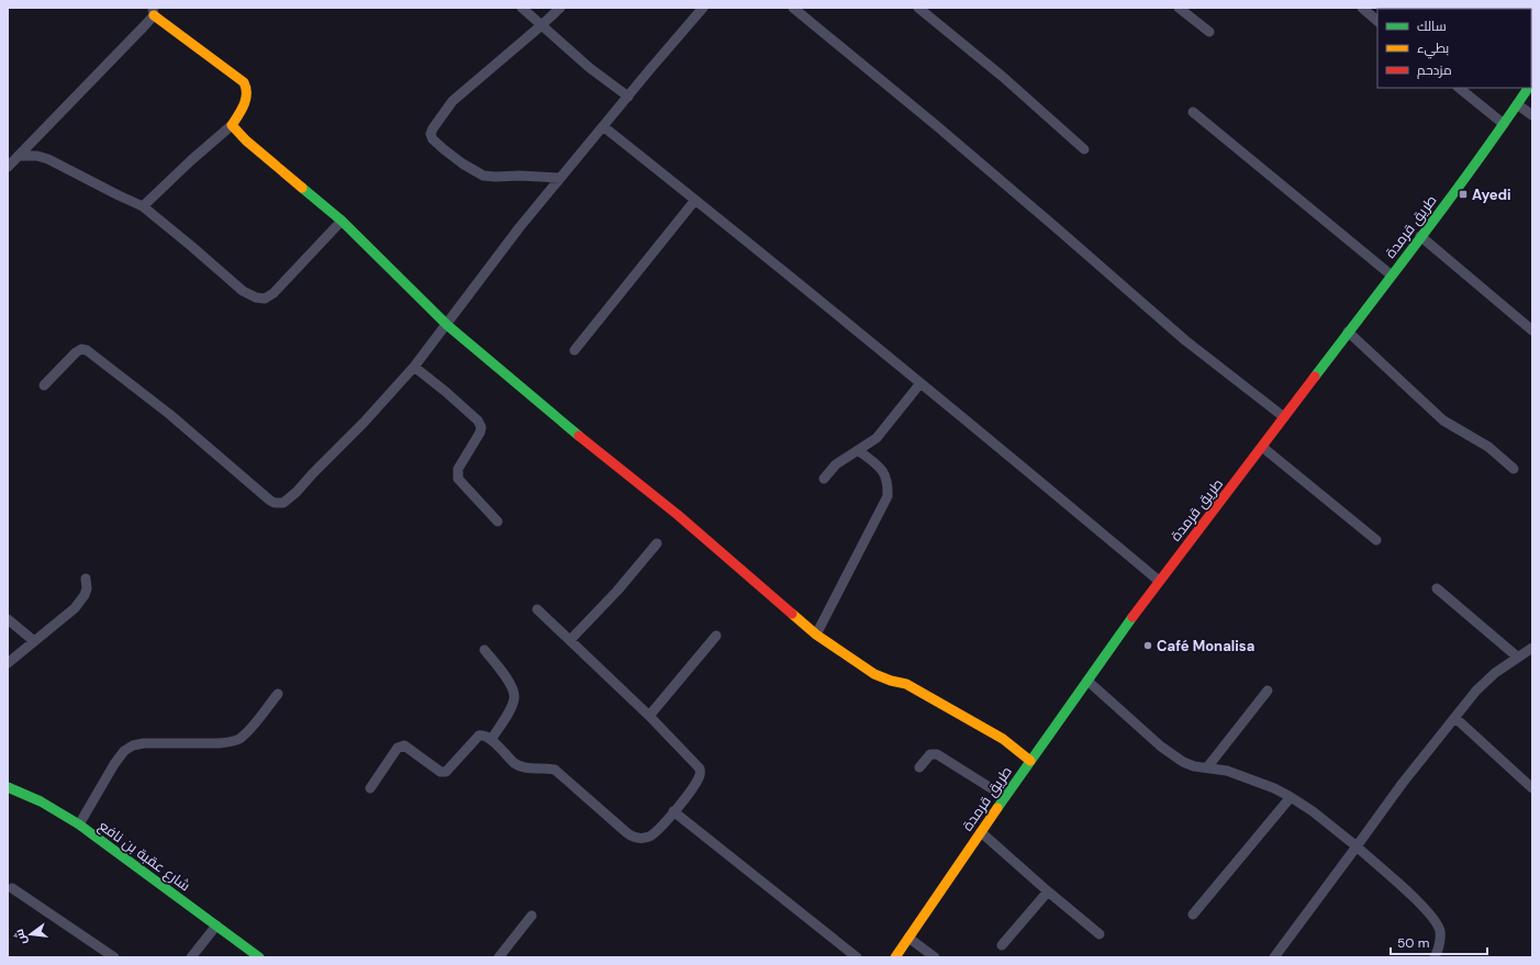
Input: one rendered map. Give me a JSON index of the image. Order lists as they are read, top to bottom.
{
  "streets": {
    "main road": ["طريق قرمدة", "شارع عقبة بن نافع"]
  },
  "places": {
    "transit": ["Ayedi"],
    "other": ["Café Monalisa"]
  },
  "legend": ["سالك", "بطيء", "مزدحم"],
  "scale_bar": "50 m",
  "north": "left"
}
